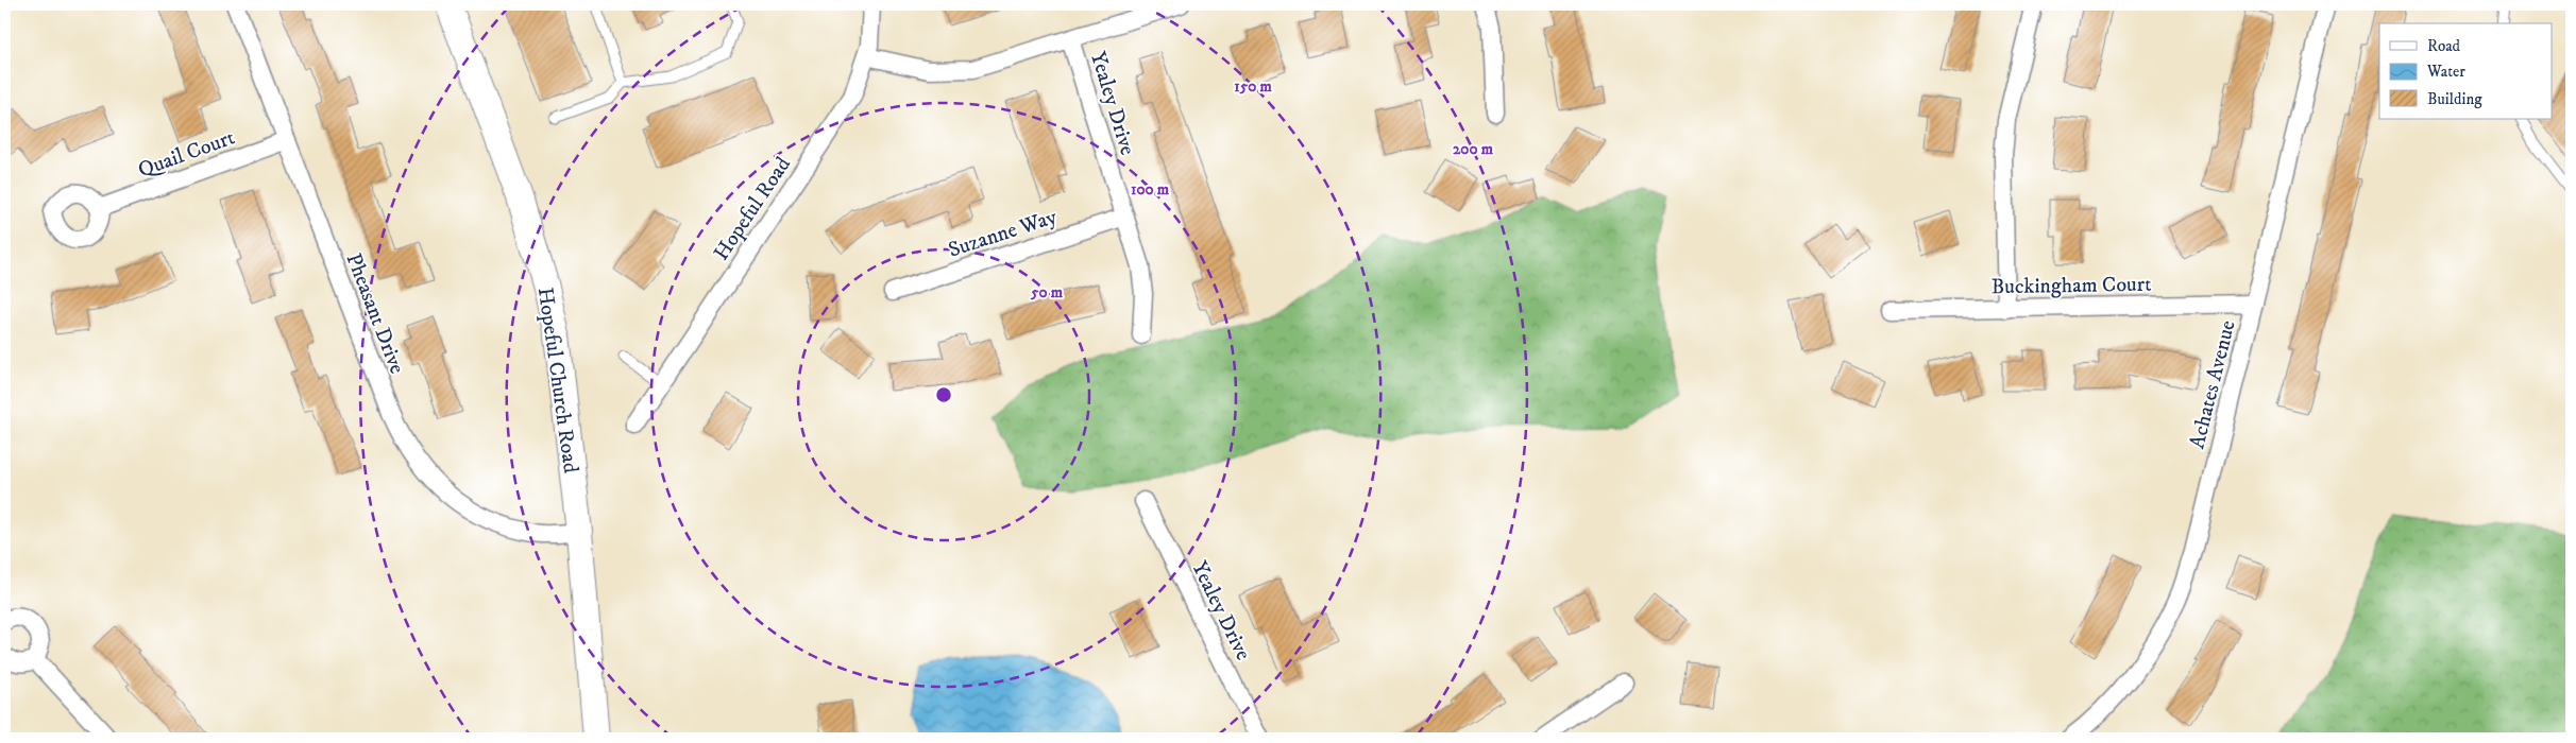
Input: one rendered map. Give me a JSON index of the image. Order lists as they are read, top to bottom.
{
  "streets": {
    "main road": ["Hopeful Church Road"],
    "street": [
      "Yealey Drive",
      "Quail Court",
      "Hopeful Road",
      "Suzanne Way",
      "Buckingham Court",
      "Pheasant Drive",
      "Achates Avenue"
    ]
  },
  "crossings": [
    ["Yealey Drive", "Suzanne Way"],
    ["Quail Court", "Pheasant Drive"],
    ["Buckingham Court", "Achates Avenue"],
    ["Pheasant Drive", "Hopeful Church Road"]
  ],
  "legend": ["Road", "Water", "Building"],
  "rings": [
    "150 m",
    "200 m",
    "100 m",
    "50 m"
  ]
}
